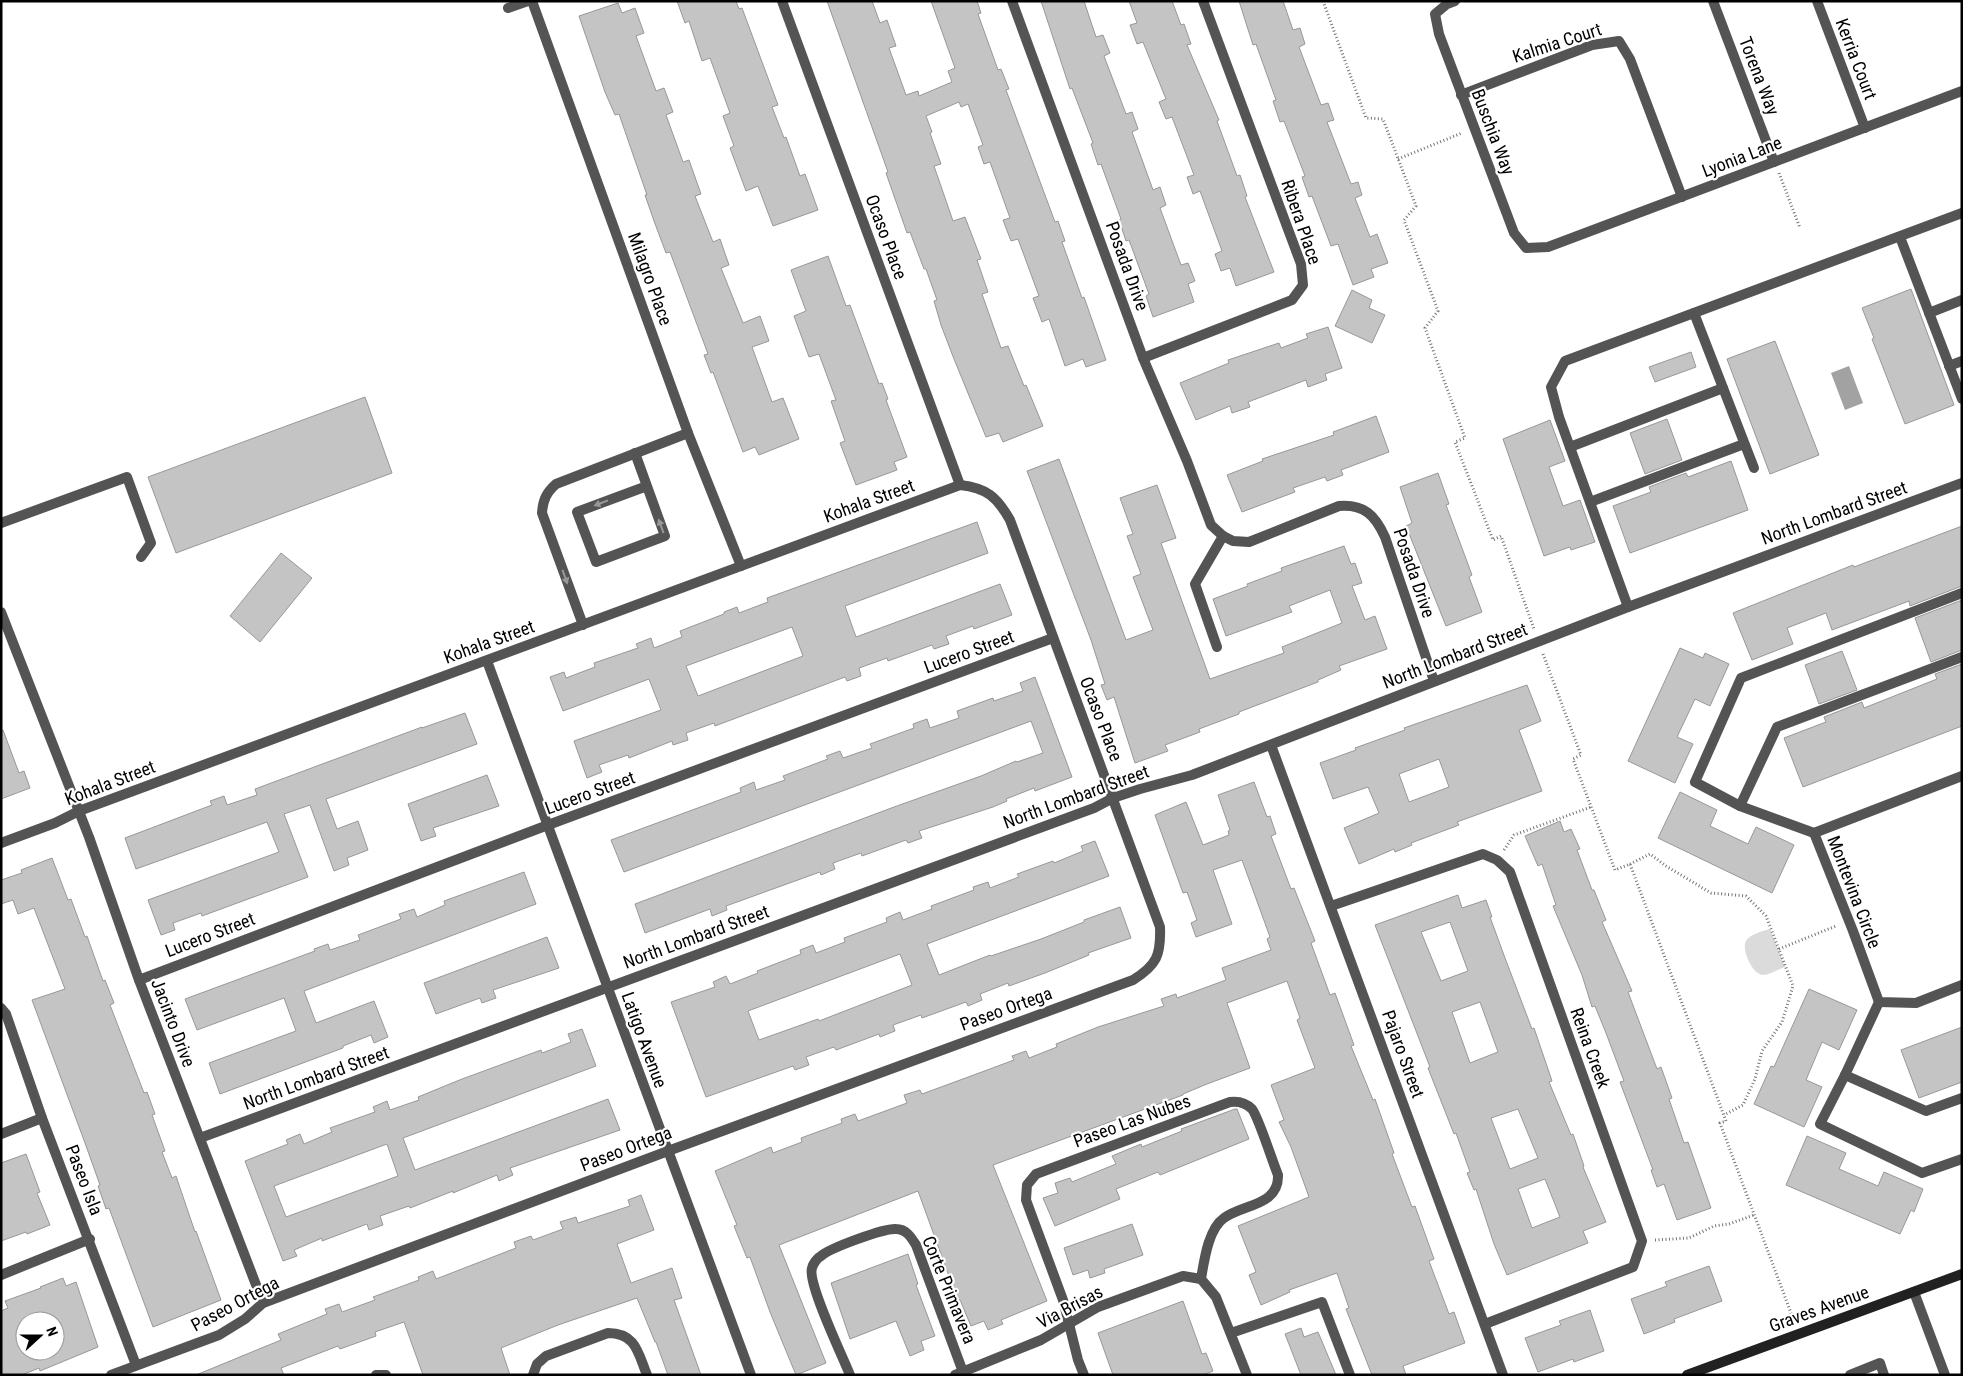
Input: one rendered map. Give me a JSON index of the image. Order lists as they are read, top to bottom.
{
  "streets": {
    "street": [
      "Kalmia Court",
      "Kerria Court",
      "Torena Way",
      "Buschia Way",
      "Lyonia Lane",
      "Ribera Place",
      "Ocaso Place",
      "Posada Drive",
      "Milagro Place",
      "Kohala Street",
      "North Lombard Street",
      "Lucero Street",
      "Montevina Circle",
      "Paseo Ortega",
      "Jacinto Drive",
      "Latigo Avenue",
      "Reina Creek",
      "Pajaro Street",
      "Paseo Las Nubes",
      "Paseo Isla",
      "Corte Primavera",
      "Via Brisas",
      "Graves Avenue"
    ]
  },
  "crossings": [
    ["Kalmia Court", "Buschia Way"],
    ["Kalmia Court", "Lyonia Lane"],
    ["Kerria Court", "Lyonia Lane"],
    ["Torena Way", "Lyonia Lane"],
    ["Buschia Way", "Lyonia Lane"],
    ["Ribera Place", "Posada Drive"],
    ["Ocaso Place", "Kohala Street"],
    ["Ocaso Place", "North Lombard Street"],
    ["Ocaso Place", "Lucero Street"],
    ["Ocaso Place", "Paseo Ortega"],
    ["Posada Drive", "North Lombard Street"],
    ["Milagro Place", "Kohala Street"],
    ["Kohala Street", "Jacinto Drive"],
    ["Kohala Street", "Latigo Avenue"],
    ["North Lombard Street", "Jacinto Drive"],
    ["North Lombard Street", "Latigo Avenue"],
    ["North Lombard Street", "Pajaro Street"],
    ["Lucero Street", "Jacinto Drive"],
    ["Lucero Street", "Latigo Avenue"],
    ["Paseo Ortega", "Jacinto Drive"],
    ["Paseo Ortega", "Latigo Avenue"],
    ["Paseo Ortega", "Paseo Isla"],
    ["Paseo Las Nubes", "Via Brisas"],
    ["Corte Primavera", "Via Brisas"]
  ],
  "north": "right"
}
